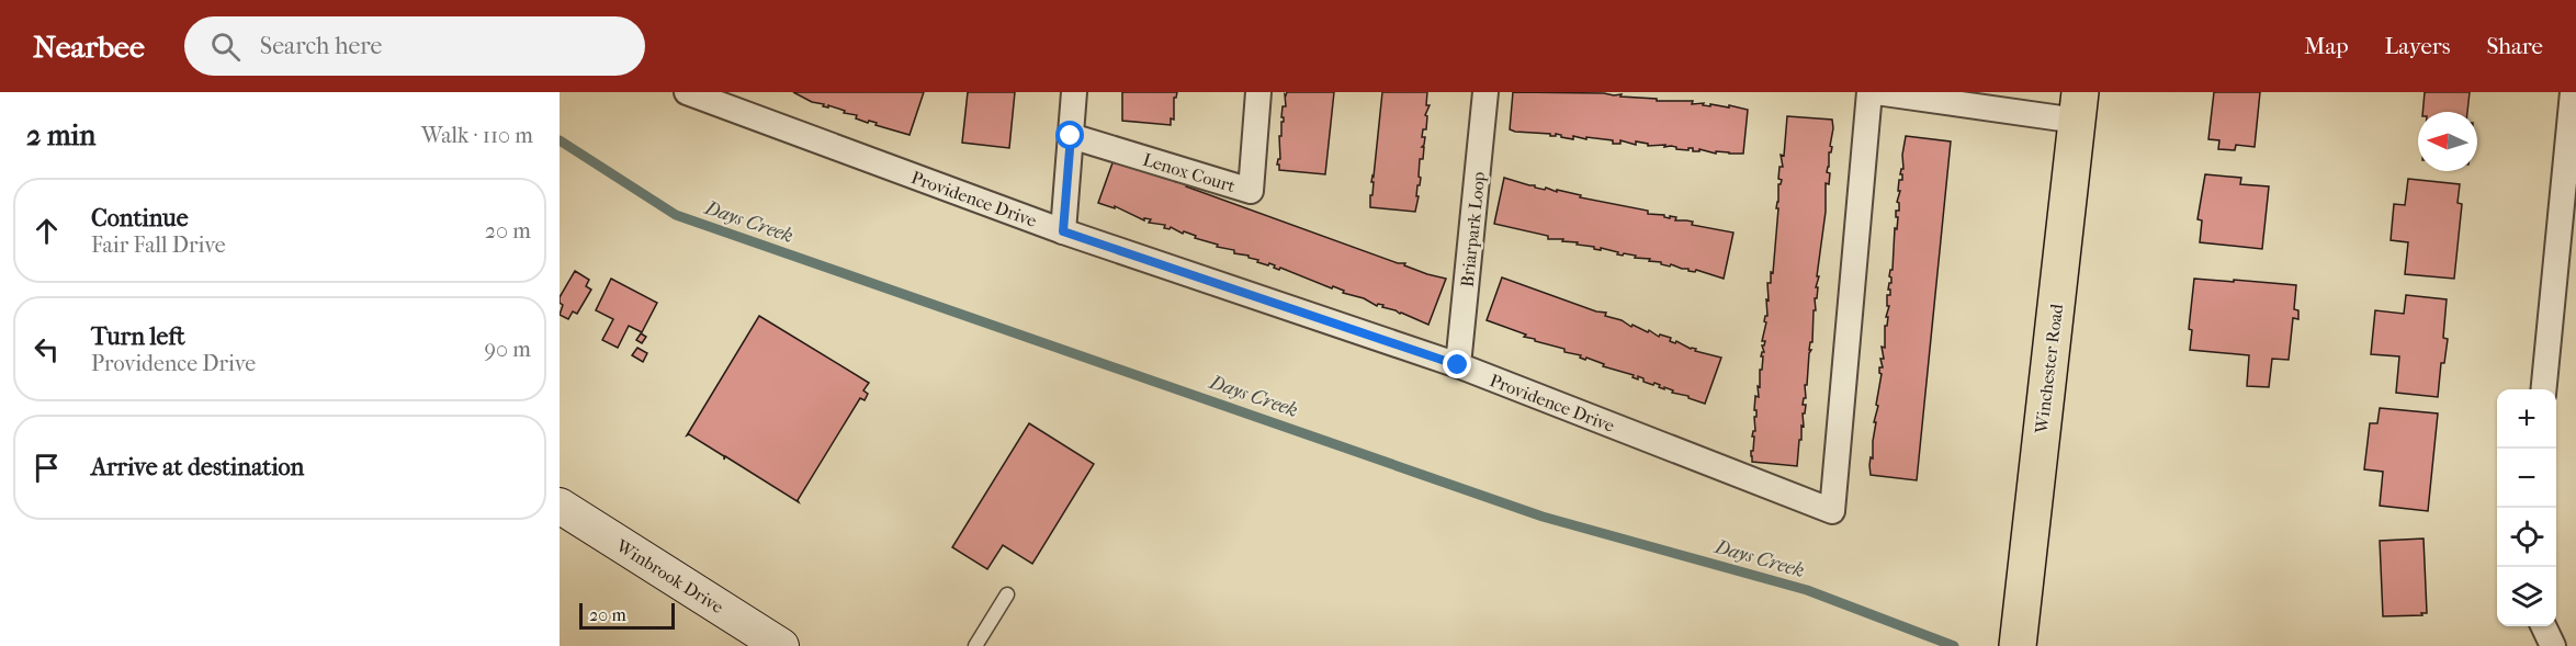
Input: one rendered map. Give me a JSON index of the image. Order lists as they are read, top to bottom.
{
  "streets": {
    "main road": ["Winchester Road"],
    "street": [
      "Lenox Court",
      "Providence Drive",
      "Briarpark Loop",
      "Winbrook Drive"
    ]
  },
  "crossings": [
    ["Providence Drive", "Briarpark Loop"]
  ],
  "water": ["Days Creek"],
  "scale_bar": "20 m",
  "north": "left",
  "page": {
    "header": "Nearbee",
    "search": "Search here",
    "nav": ["Map", "Layers", "Share"],
    "heading": ["2 min", "Walk · 110 m"],
    "list": [
      ["Continue", "Fair Fall Drive", "20 m"],
      ["Turn left", "Providence Drive", "90 m"],
      "Arrive at destination"
    ],
    "map_buttons": ["+", "−"],
    "scale": "20 m"
  }
}
